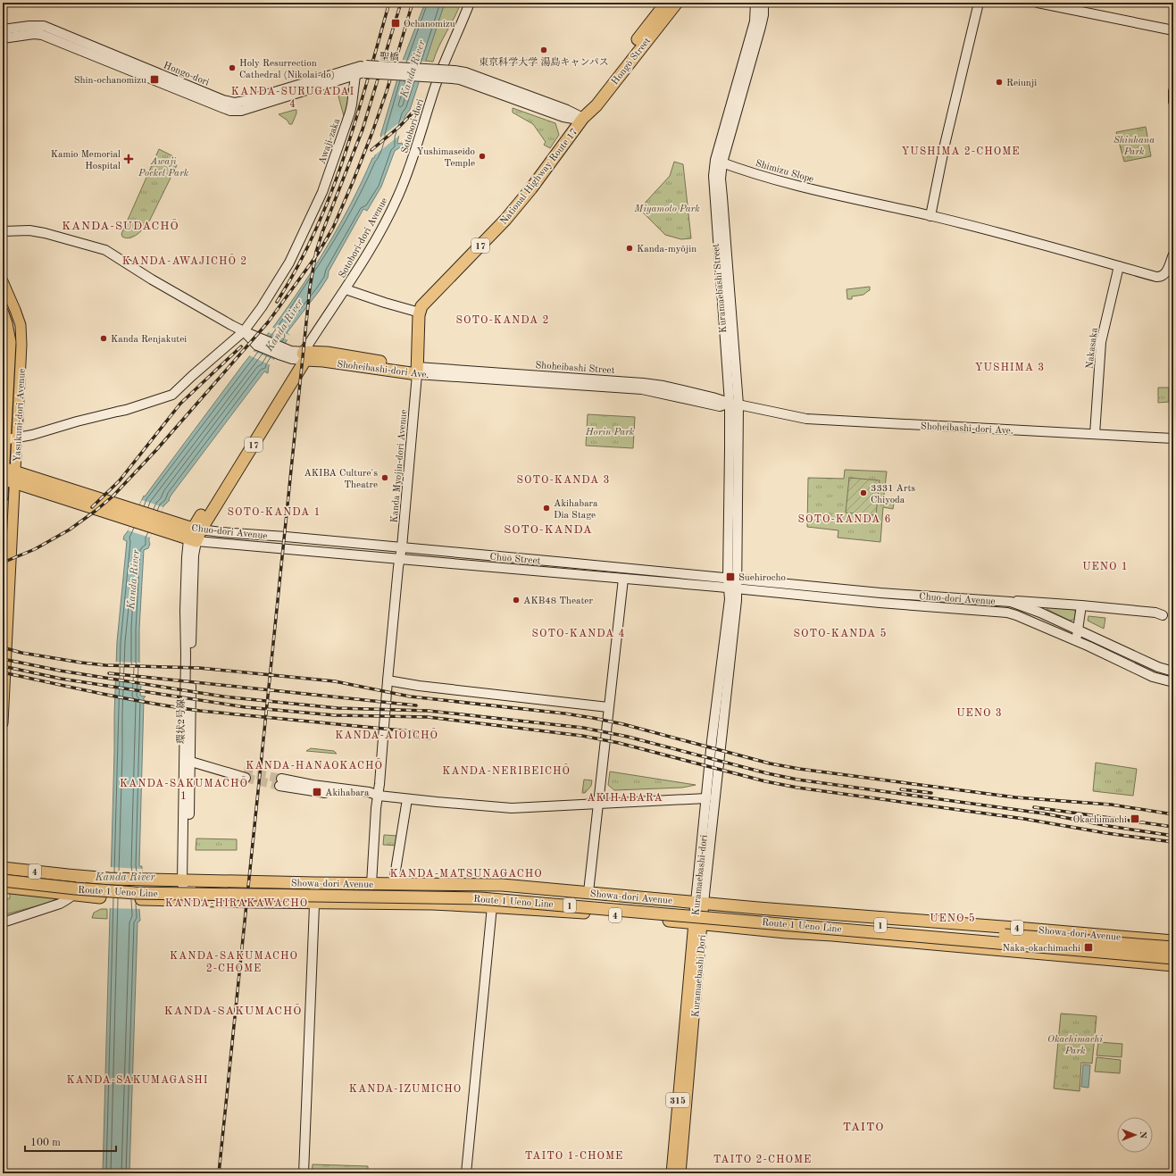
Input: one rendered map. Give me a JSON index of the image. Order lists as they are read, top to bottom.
{
  "streets": {
    "highway": [
      "Hongō Street",
      "National Highway Route 17",
      "17",
      "Shoheibashi-dori Ave.",
      "Chuo-dori Avenue",
      "4",
      "Showa-dori Avenue",
      "Route 1 Ueno Line",
      "1"
    ],
    "main road": [
      "Yasukuni-dori Avenue",
      "Kuramaebashi-dori",
      "Kuramaebashi Dori",
      "315"
    ],
    "street": [
      "聖橋",
      "Hongo-dori",
      "Awaji-zaka",
      "Shimizu Slope",
      "Sotobori-dori Avenue",
      "Kuramaebashi Street",
      "Nakasaka",
      "Kanda Myojin-dori Avenue",
      "Chūō Street",
      "環状2号線"
    ]
  },
  "crossings": [
    ["聖橋", "Hongō Street"],
    ["聖橋", "Hongo-dori"],
    ["聖橋", "Awaji-zaka"],
    ["聖橋", "National Highway Route 17"],
    ["Hongō Street", "National Highway Route 17"],
    ["Hongo-dori", "Awaji-zaka"],
    ["Awaji-zaka", "Yasukuni-dori Avenue"],
    ["Shimizu Slope", "Kuramaebashi Street"],
    ["Shimizu Slope", "Nakasaka"],
    ["Sotobori-dori Avenue", "17"],
    ["Sotobori-dori Avenue", "Shoheibashi-dori Ave."],
    ["17", "Shoheibashi-dori Ave."],
    ["17", "Chuo-dori Avenue"],
    ["17", "環状2号線"],
    ["Kuramaebashi Street", "Shoheibashi-dori Ave."],
    ["Kuramaebashi Street", "Chuo-dori Avenue"],
    ["Kuramaebashi Street", "Chūō Street"],
    ["Kuramaebashi Street", "Kuramaebashi-dori"],
    ["Shoheibashi-dori Ave.", "Kanda Myojin-dori Avenue"],
    ["Yasukuni-dori Avenue", "Chuo-dori Avenue"],
    ["Kanda Myojin-dori Avenue", "Chuo-dori Avenue"],
    ["Kanda Myojin-dori Avenue", "Chūō Street"],
    ["Kanda Myojin-dori Avenue", "Showa-dori Avenue"],
    ["Chuo-dori Avenue", "Chūō Street"],
    ["Chuo-dori Avenue", "環状2号線"],
    ["Chuo-dori Avenue", "Kuramaebashi-dori"],
    ["Chūō Street", "Kuramaebashi-dori"],
    ["環状2号線", "Showa-dori Avenue"],
    ["Kuramaebashi-dori", "Showa-dori Avenue"],
    ["Kuramaebashi-dori", "Kuramaebashi Dori"],
    ["Showa-dori Avenue", "Kuramaebashi Dori"]
  ],
  "districts": [
    "KANDA-SURUGADAI 4",
    "YUSHIMA 2-CHOME",
    "KANDA-SUDACHŌ",
    "KANDA-AWAJICHŌ 2",
    "SOTO-KANDA 2",
    "YUSHIMA 3",
    "SOTO-KANDA 3",
    "SOTO-KANDA 1",
    "SOTO-KANDA 6",
    "SOTO-KANDA",
    "UENO 1",
    "SOTO-KANDA 4",
    "SOTO-KANDA 5",
    "UENO 3",
    "KANDA-AIOICHŌ",
    "KANDA-HANAOKACHŌ",
    "KANDA-NERIBEICHŌ",
    "KANDA-SAKUMACHŌ 1",
    "AKIHABARA",
    "KANDA-MATSUNAGACHO",
    "KANDA-HIRAKAWACHO",
    "UENO 5",
    "KANDA-SAKUMACHO 2-CHOME",
    "KANDA-SAKUMACHŌ",
    "KANDA-SAKUMAGASHI",
    "KANDA-IZUMICHO",
    "TAITO",
    "TAITO 1-CHOME",
    "TAITO 2-CHOME"
  ],
  "water": ["Kanda River"],
  "parks": [
    "Shinhana Park",
    "Awaji Pocket Park",
    "Miyamoto Park",
    "Horin Park",
    "Okachimachi Park"
  ],
  "places": {
    "transit": [
      "Ochanomizu",
      "Shin-ochanomizu",
      "Suehirocho",
      "Akihabara",
      "Okachimachi",
      "Naka-okachimachi"
    ],
    "other": [
      "東京科学大学 湯島キャンパス",
      "Holy Resurrection Cathedral (Nikolai-do)",
      "Reiunji",
      "Yushimaseido Temple",
      "Kanda-myōjin",
      "Kanda Renjakutei",
      "AKIBA Culture's Theatre",
      "3331 Arts Chiyoda",
      "Akihabara Dia Stage",
      "AKB48 Theater"
    ],
    "health": ["Kamio Memorial Hospital"]
  },
  "scale_bar": "100 m",
  "north": "right"
}
